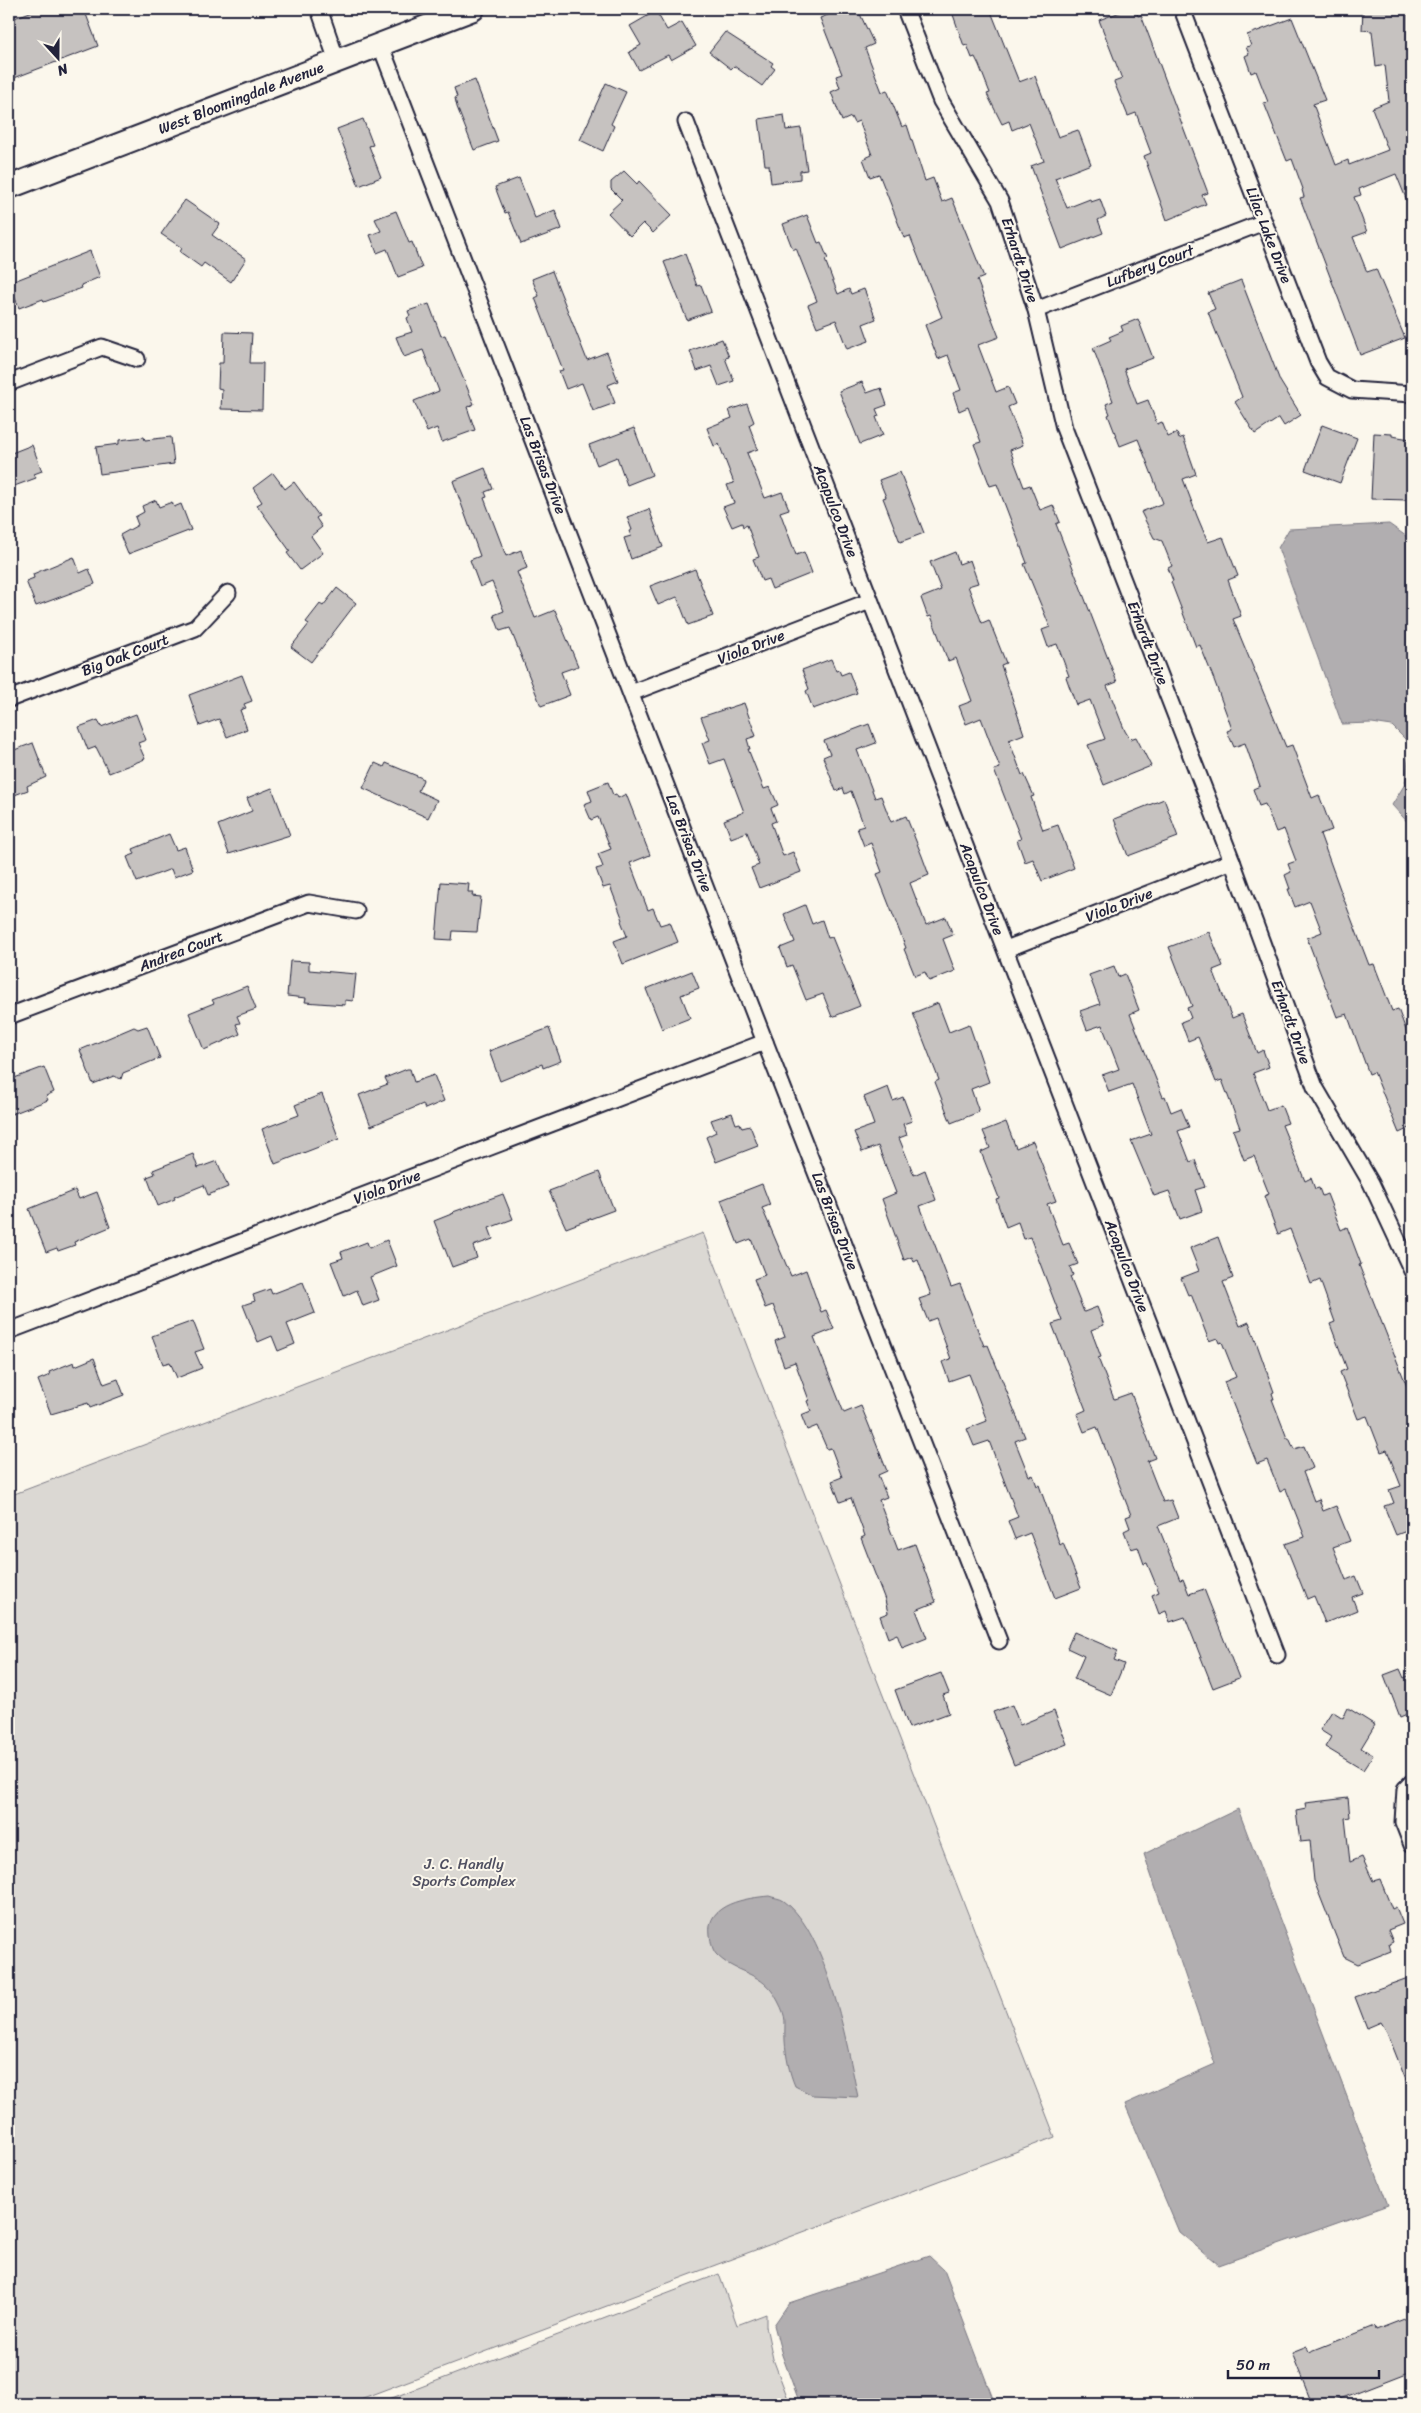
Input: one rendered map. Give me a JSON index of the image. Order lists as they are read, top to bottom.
{
  "streets": {
    "main road": ["West Bloomingdale Avenue"],
    "street": [
      "Lilac Lake Drive",
      "Erhardt Drive",
      "Lufbery Court",
      "Las Brisas Drive",
      "Acapulco Drive",
      "Viola Drive",
      "Big Oak Court",
      "Andrea Court"
    ]
  },
  "crossings": [
    ["West Bloomingdale Avenue", "Las Brisas Drive"],
    ["Lilac Lake Drive", "Lufbery Court"],
    ["Erhardt Drive", "Lufbery Court"],
    ["Erhardt Drive", "Viola Drive"],
    ["Las Brisas Drive", "Viola Drive"],
    ["Acapulco Drive", "Viola Drive"]
  ],
  "parks": ["J. C. Handly Sports Complex"],
  "scale_bar": "50 m",
  "north": "bottom"
}
